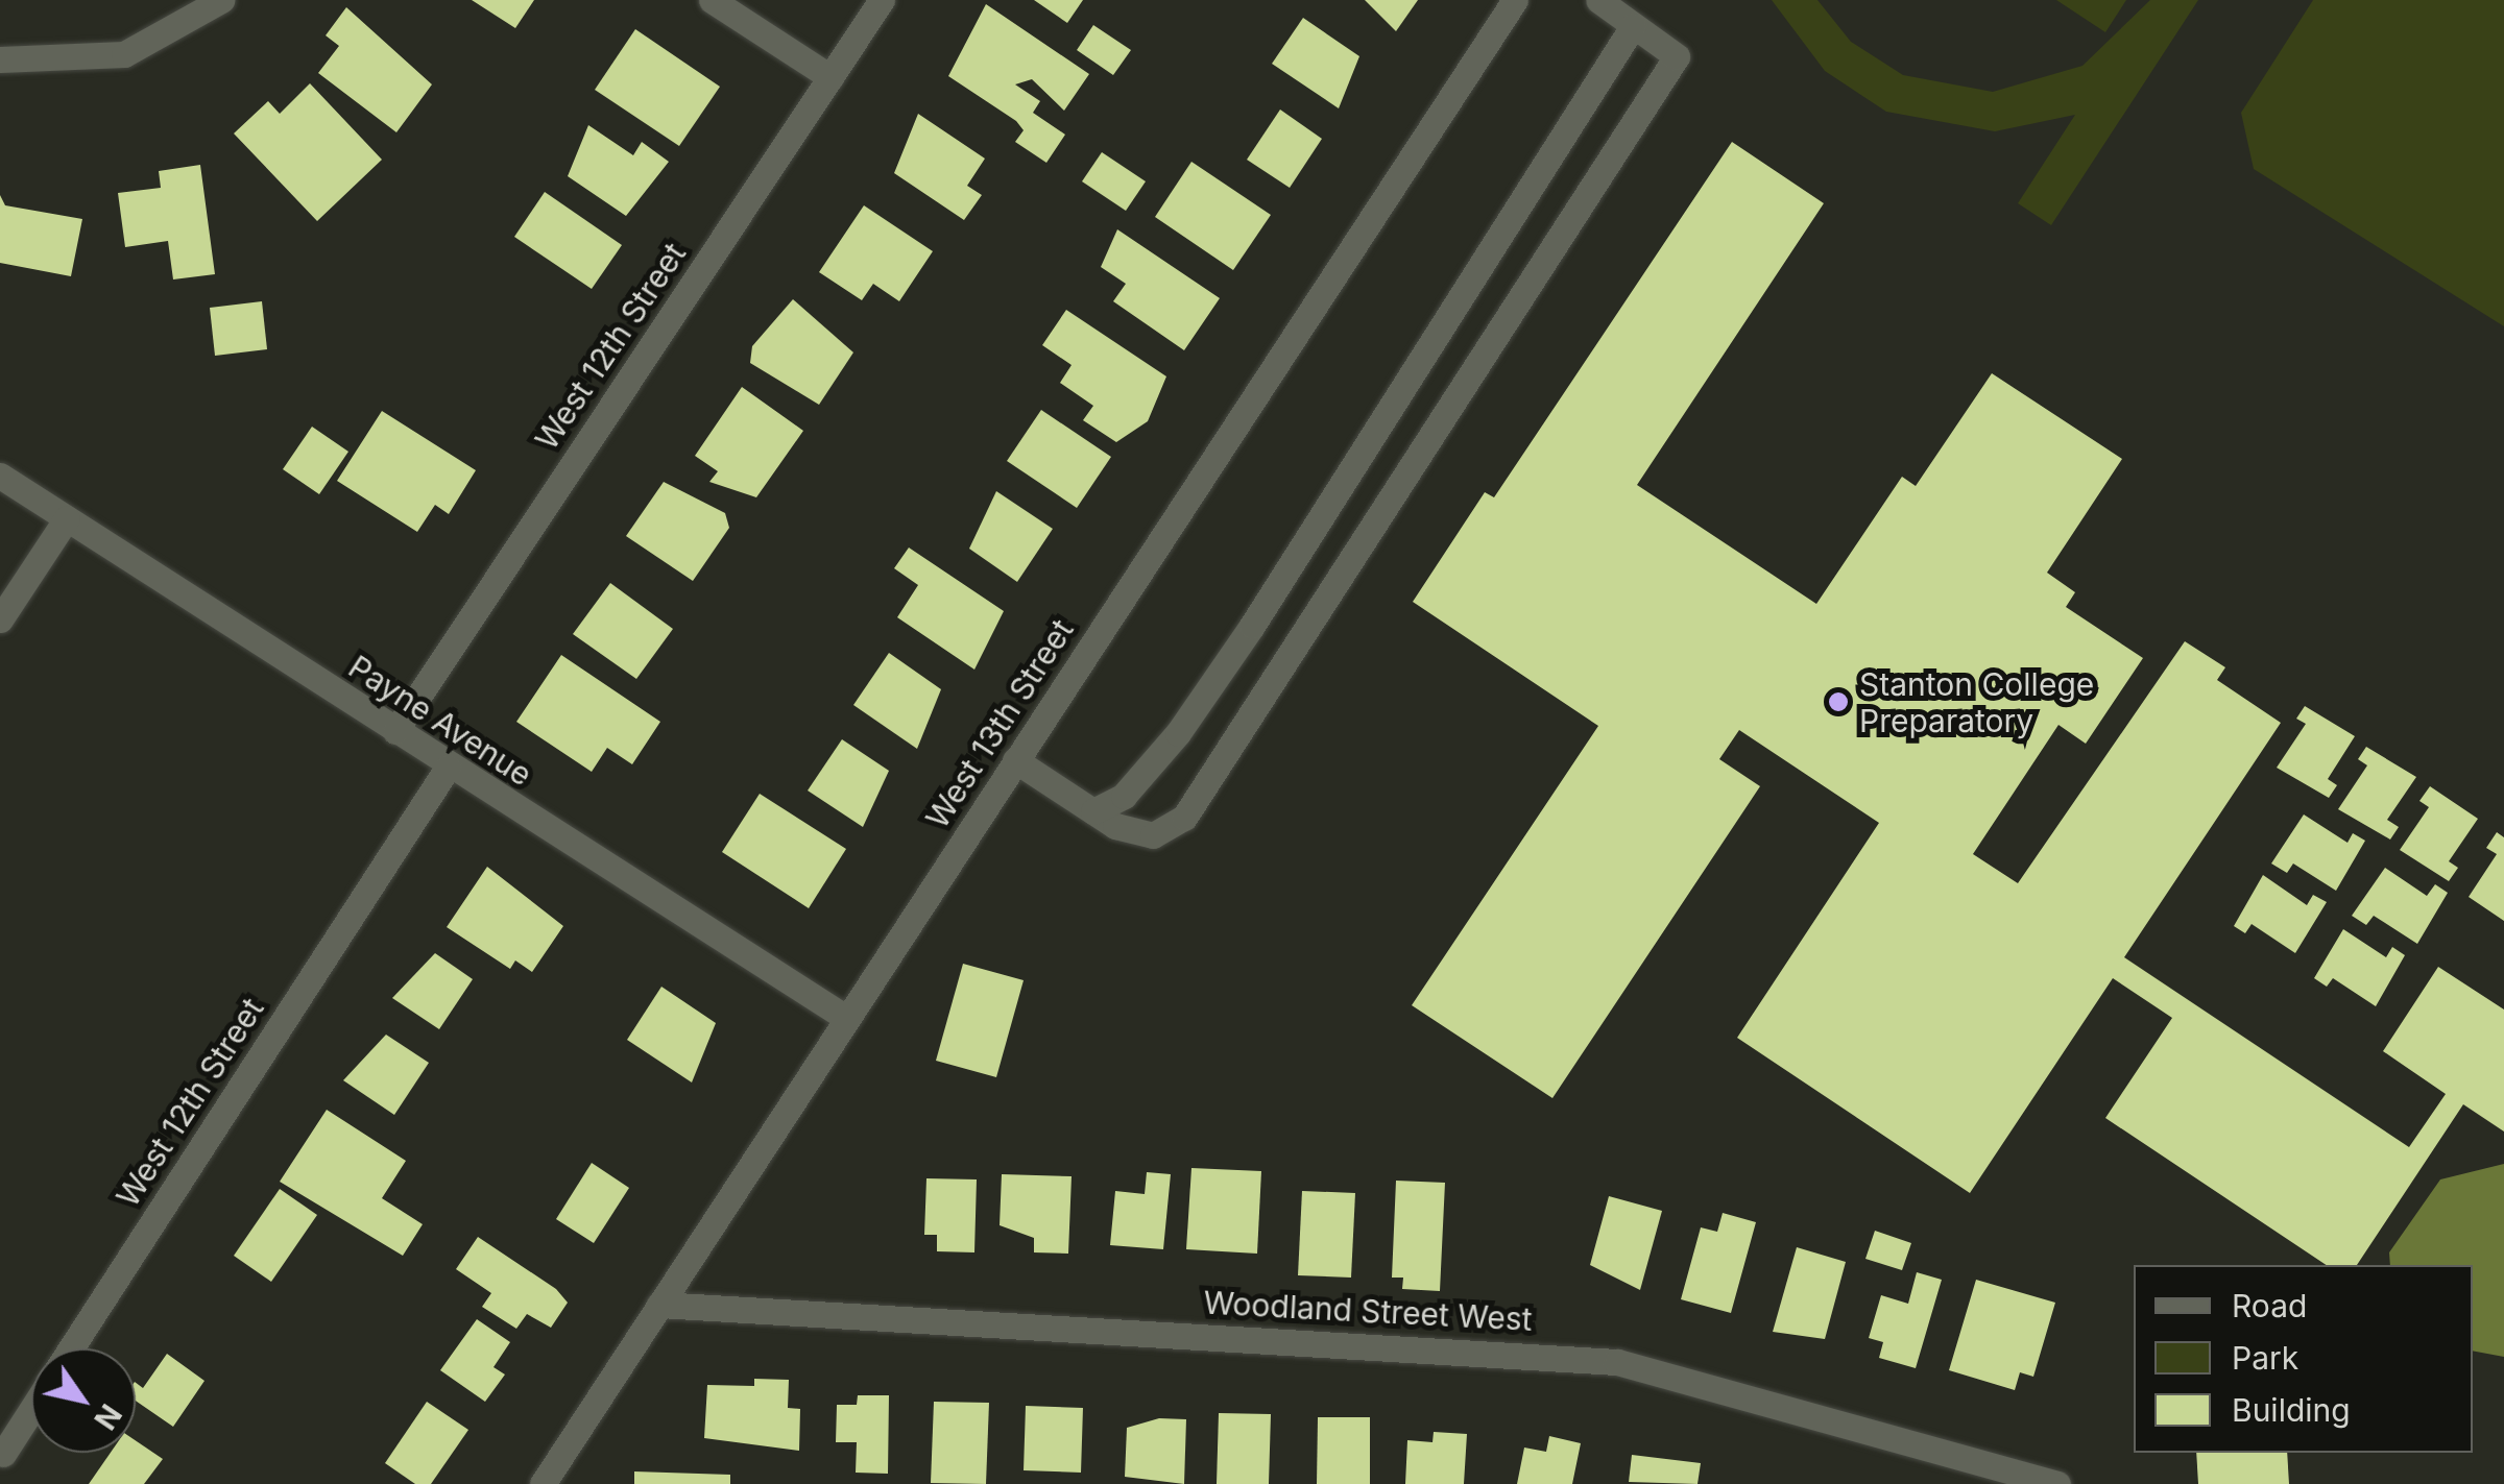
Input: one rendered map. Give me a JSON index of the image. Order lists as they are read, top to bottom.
{
  "streets": {
    "street": [
      "West 12th Street",
      "Payne Avenue",
      "West 13th Street",
      "Woodland Street West"
    ]
  },
  "crossings": [
    ["West 12th Street", "Payne Avenue"],
    ["Payne Avenue", "West 13th Street"],
    ["West 13th Street", "Woodland Street West"]
  ],
  "places": ["Stanton College Preparatory"],
  "legend": ["Road", "Park", "Building"],
  "north": "bottom right"
}
